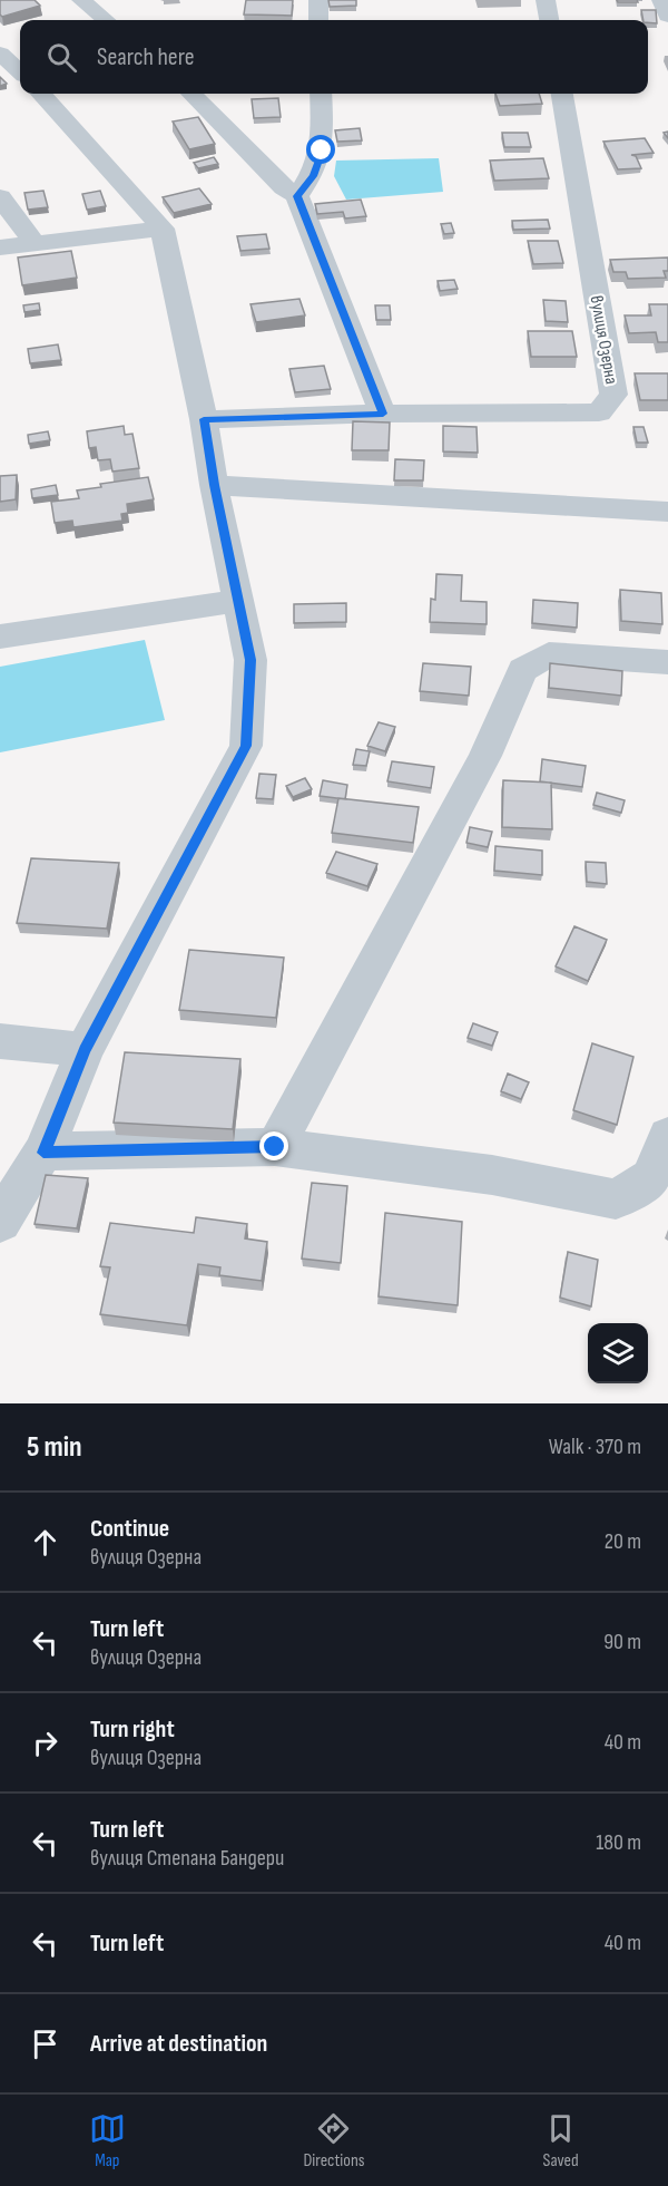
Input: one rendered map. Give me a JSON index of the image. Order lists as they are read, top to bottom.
{
  "streets": {
    "street": ["вулиця Озерна"]
  },
  "page": {
    "search": "Search here",
    "heading": ["5 min", "Walk · 370 m"],
    "list": [
      ["Continue", "вулиця Озерна", "20 m"],
      ["Turn left", "вулиця Озерна", "90 m"],
      ["Turn right", "вулиця Озерна", "40 m"],
      ["Turn left", "вулиця Степана Бандери", "180 m"],
      ["Turn left", "40 m"],
      "Arrive at destination"
    ],
    "nav": ["Map", "Directions", "Saved"]
  }
}
